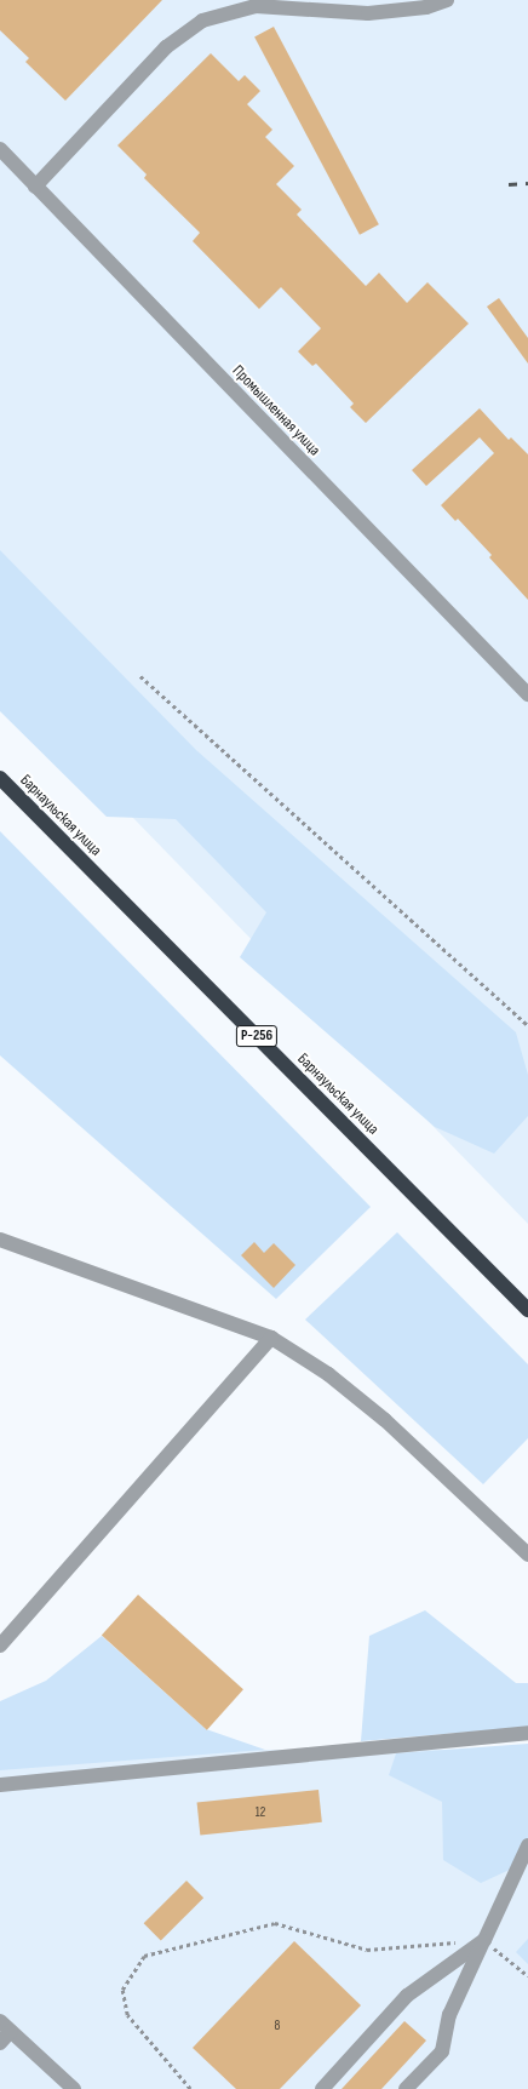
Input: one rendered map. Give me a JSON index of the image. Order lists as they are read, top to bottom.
{
  "streets": {
    "highway": ["Барнаульская улица", "Р-256"],
    "street": ["Промышленная улица"]
  },
  "house_numbers": ["12", "8"]
}
